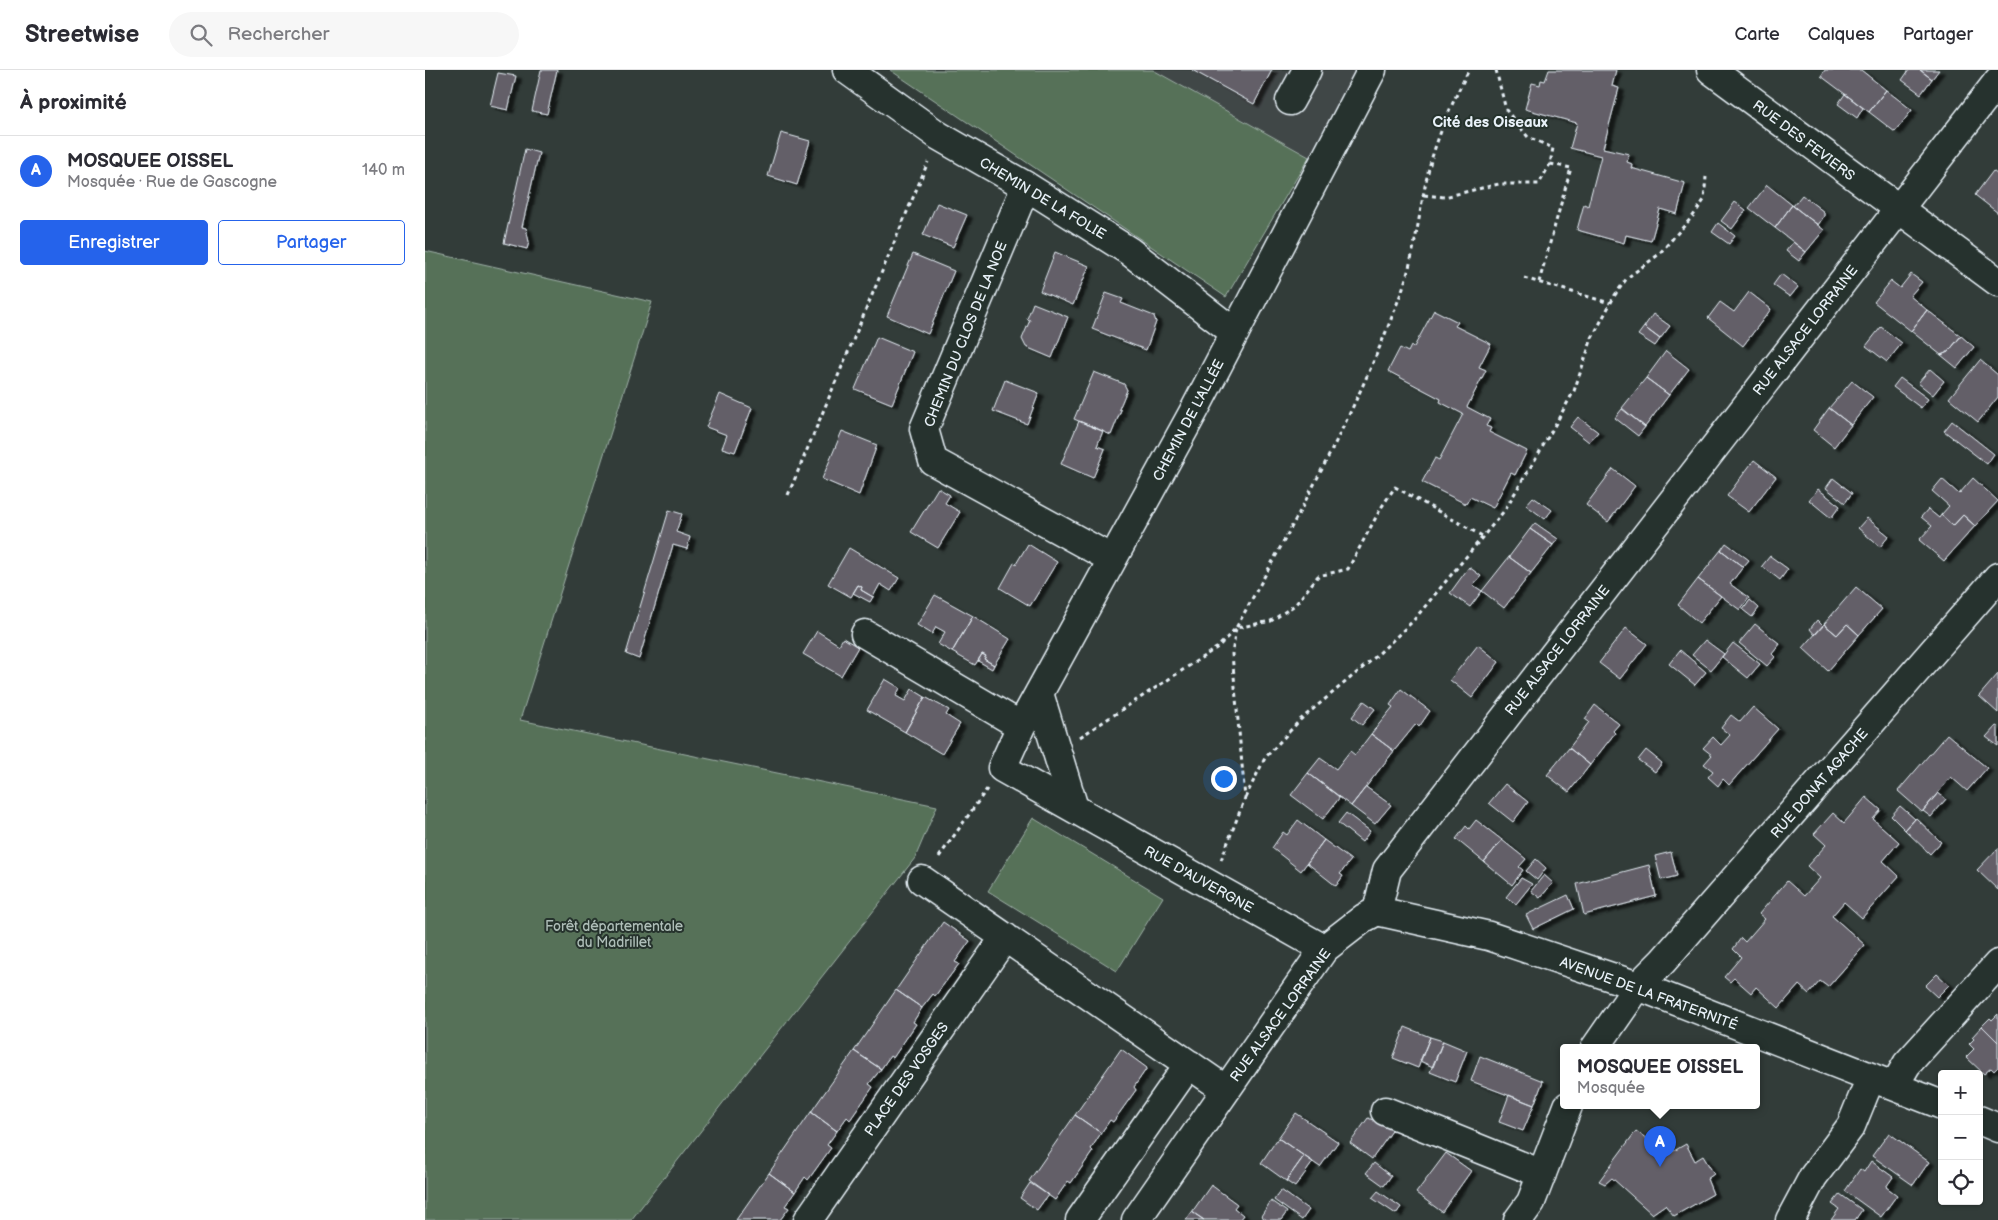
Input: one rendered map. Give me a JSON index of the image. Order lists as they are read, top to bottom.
{
  "streets": {
    "street": [
      "RUE DES FEVIERS",
      "CHEMIN DE LA FOLIE",
      "RUE ALSACE LORRAINE",
      "CHEMIN DU CLOS DE LA NOE",
      "CHEMIN DE L'ALLÉE",
      "RUE DONAT AGACHE",
      "RUE D'AUVERGNE",
      "AVENUE DE LA FRATERNITÉ",
      "PLACE DES VOSGES"
    ]
  },
  "crossings": [
    ["RUE DES FEVIERS", "RUE ALSACE LORRAINE"],
    ["CHEMIN DE LA FOLIE", "CHEMIN DU CLOS DE LA NOE"],
    ["CHEMIN DE LA FOLIE", "CHEMIN DE L'ALLÉE"],
    ["RUE ALSACE LORRAINE", "RUE D'AUVERGNE"],
    ["RUE ALSACE LORRAINE", "AVENUE DE LA FRATERNITÉ"],
    ["RUE ALSACE LORRAINE", "PLACE DES VOSGES"],
    ["CHEMIN DU CLOS DE LA NOE", "CHEMIN DE L'ALLÉE"],
    ["CHEMIN DE L'ALLÉE", "RUE D'AUVERGNE"],
    ["RUE DONAT AGACHE", "AVENUE DE LA FRATERNITÉ"]
  ],
  "districts": ["Cité des Oiseaux"],
  "parks": ["Forêt départementale du Madrillet"],
  "page": {
    "header": "Streetwise",
    "search": "Rechercher",
    "nav": ["Carte", "Calques", "Partager"],
    "heading": "À proximité",
    "list": [
      {
        "mark": "A",
        "name": "MOSQUEE OISSEL",
        "note": "Mosquée · Rue de Gascogne",
        "value": "140 m"
      }
    ],
    "buttons": ["Enregistrer", "Partager"],
    "popup": ["MOSQUEE OISSEL", "Mosquée"],
    "map_buttons": ["+", "−"],
    "pins": "A"
  }
}
